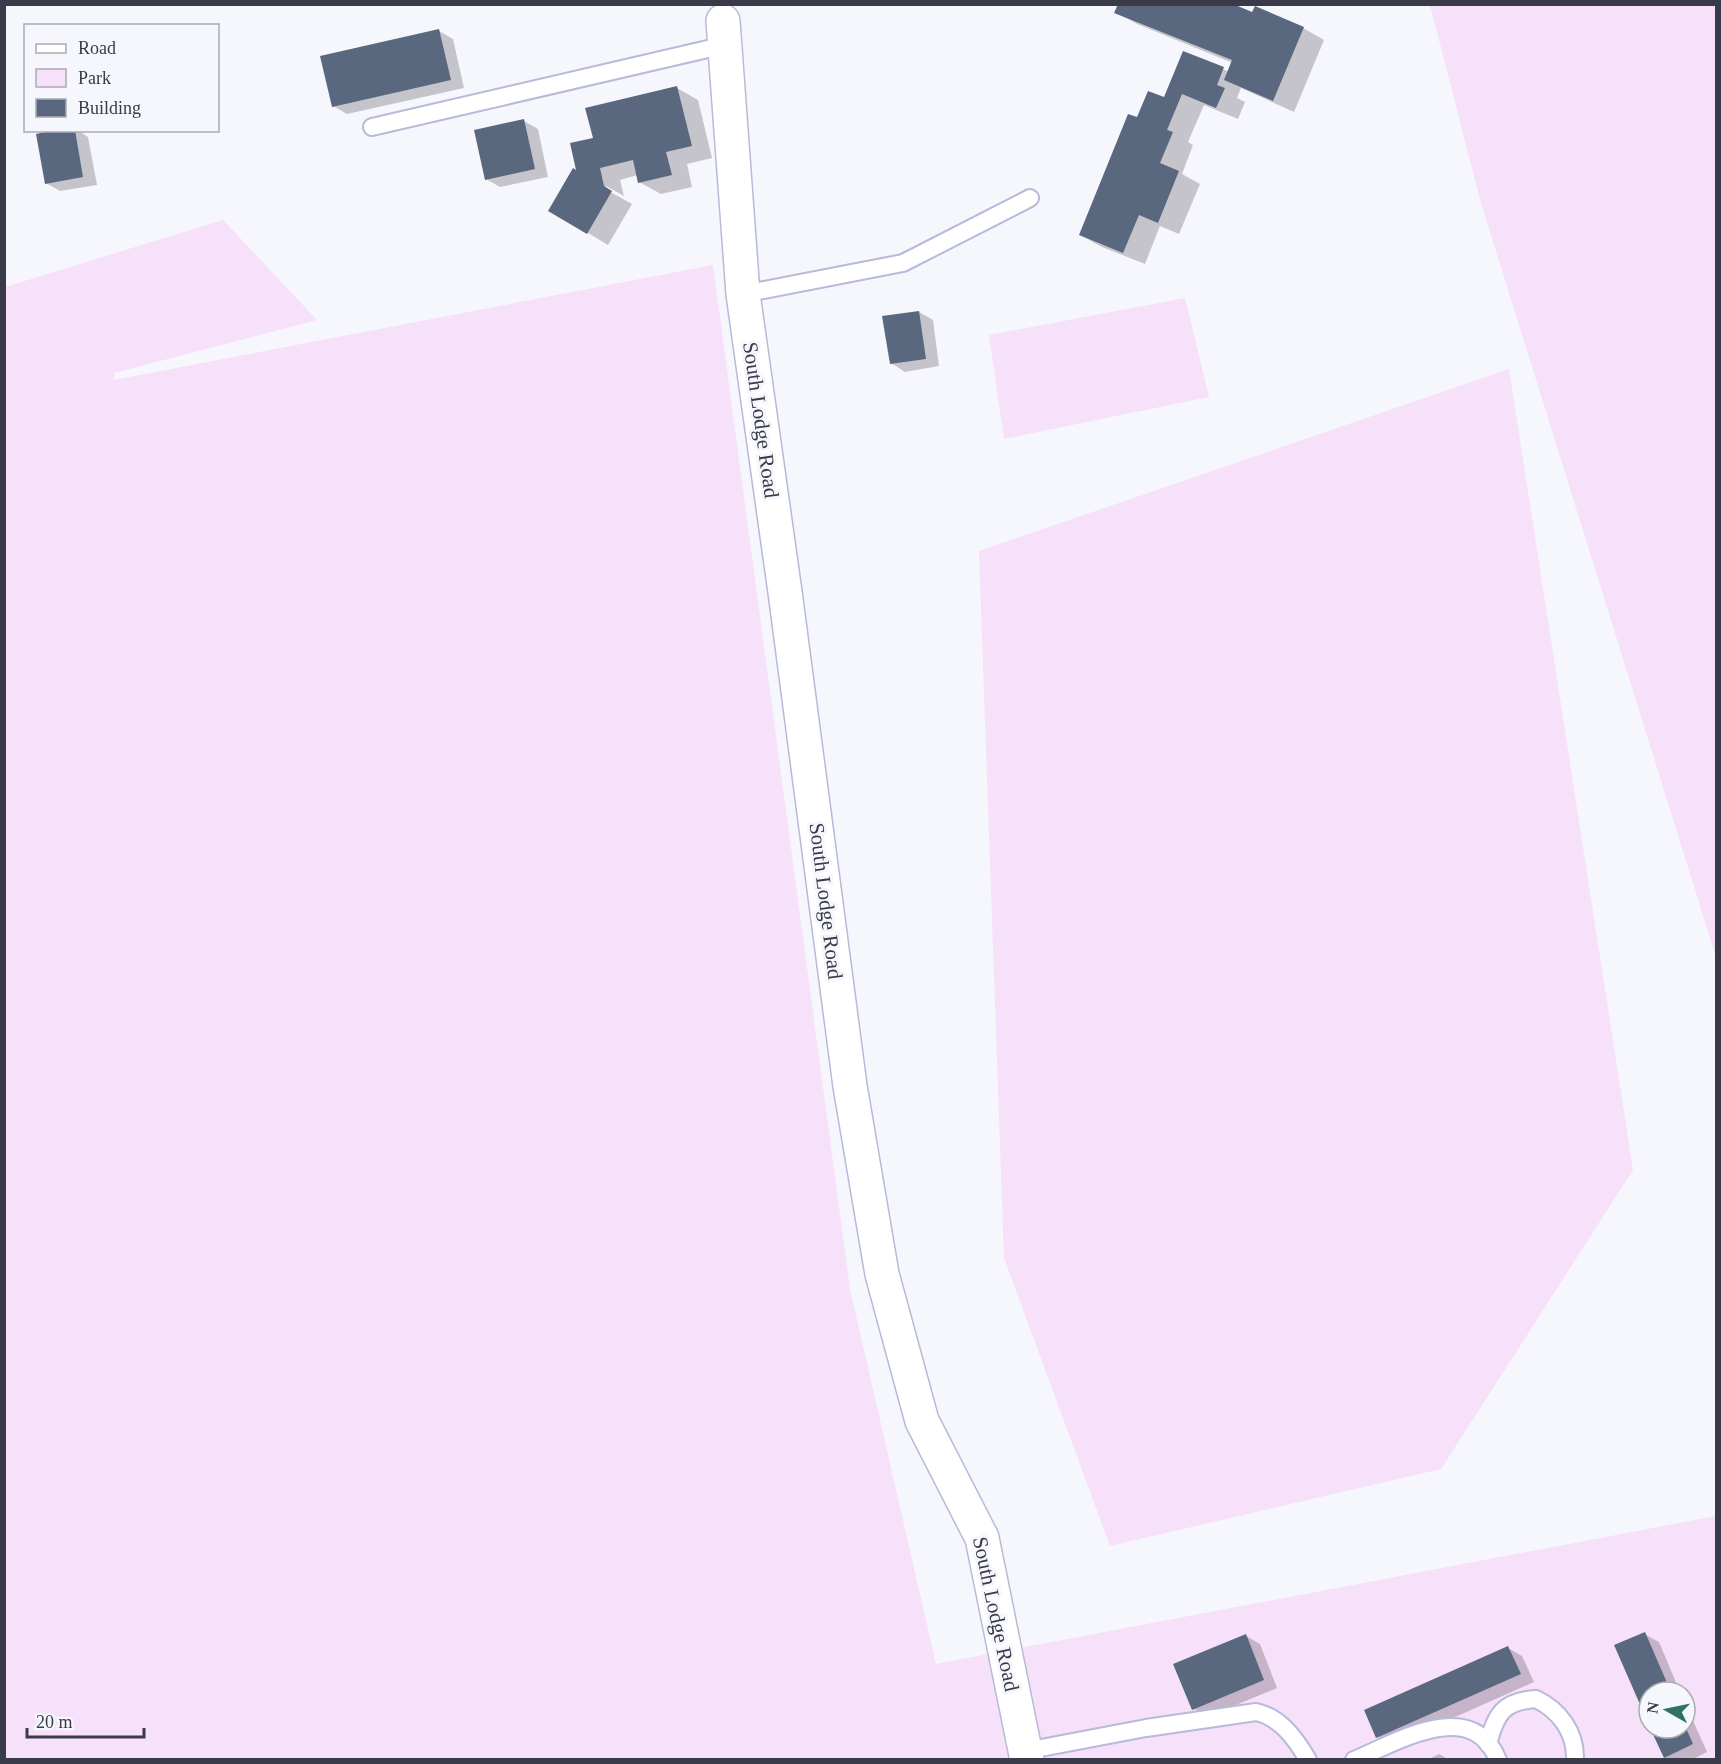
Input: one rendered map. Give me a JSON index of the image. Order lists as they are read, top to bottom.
{
  "streets": {
    "street": ["South Lodge Road"]
  },
  "legend": ["Road", "Park", "Building"],
  "scale_bar": "20 m",
  "north": "left"
}
